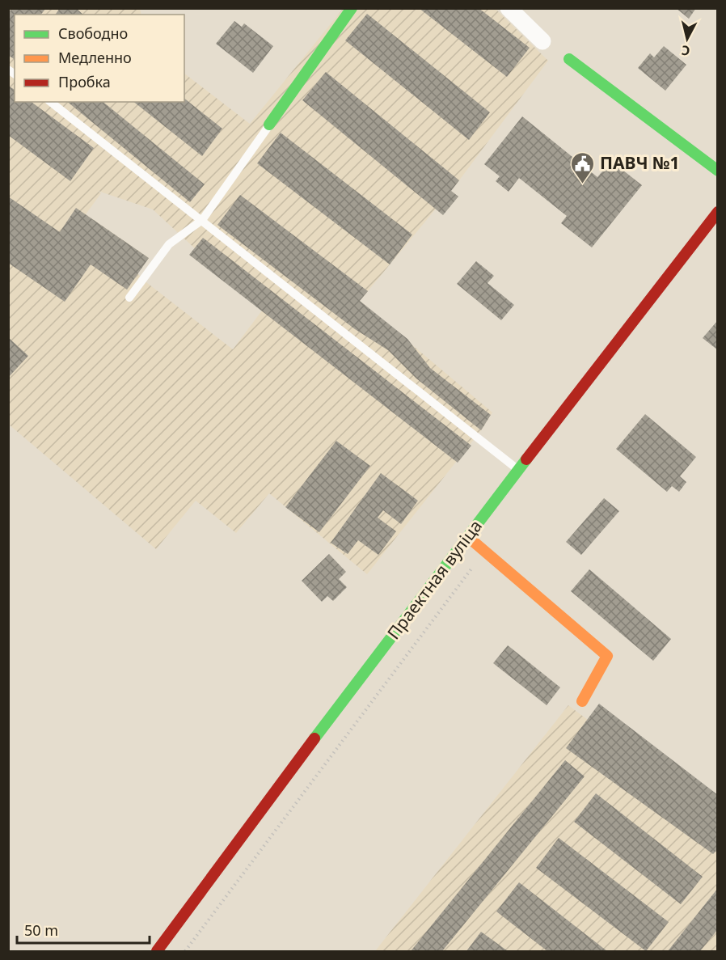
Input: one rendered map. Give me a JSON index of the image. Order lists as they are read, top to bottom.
{
  "streets": {
    "street": ["Праектная вуліца"]
  },
  "places": {
    "public building": ["ПАВЧ №1"]
  },
  "legend": ["Свободно", "Медленно", "Пробка"],
  "scale_bar": "50 m",
  "north": "bottom"
}
